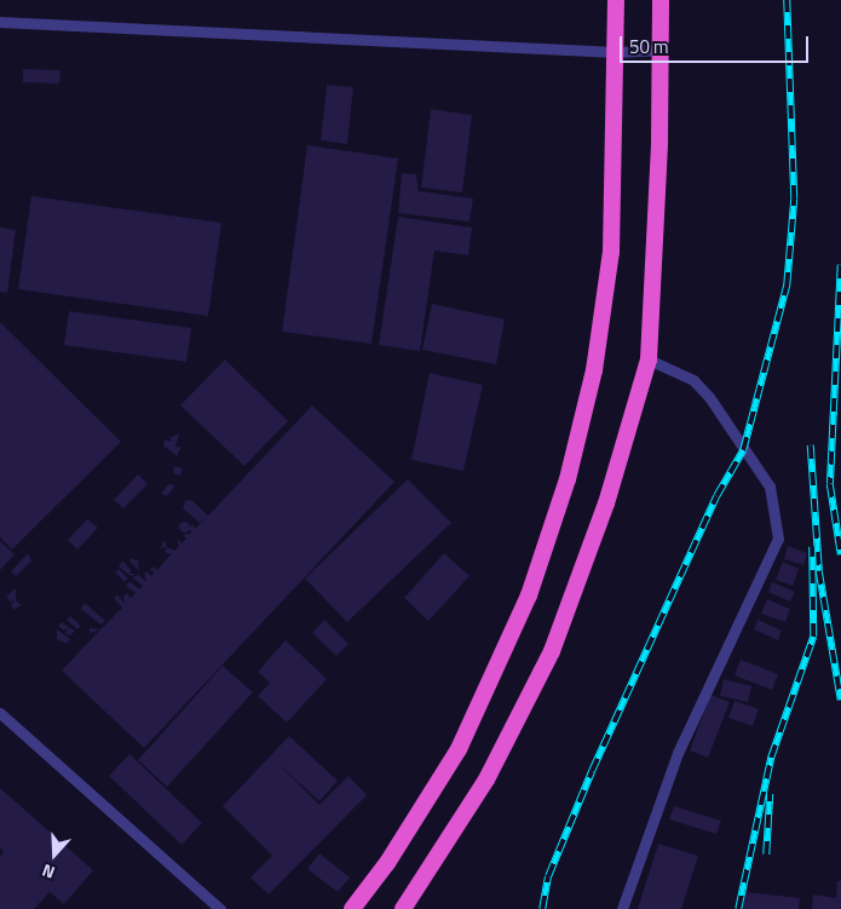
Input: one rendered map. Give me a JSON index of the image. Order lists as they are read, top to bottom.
{
  "scale_bar": "50 m",
  "north": "bottom"
}
